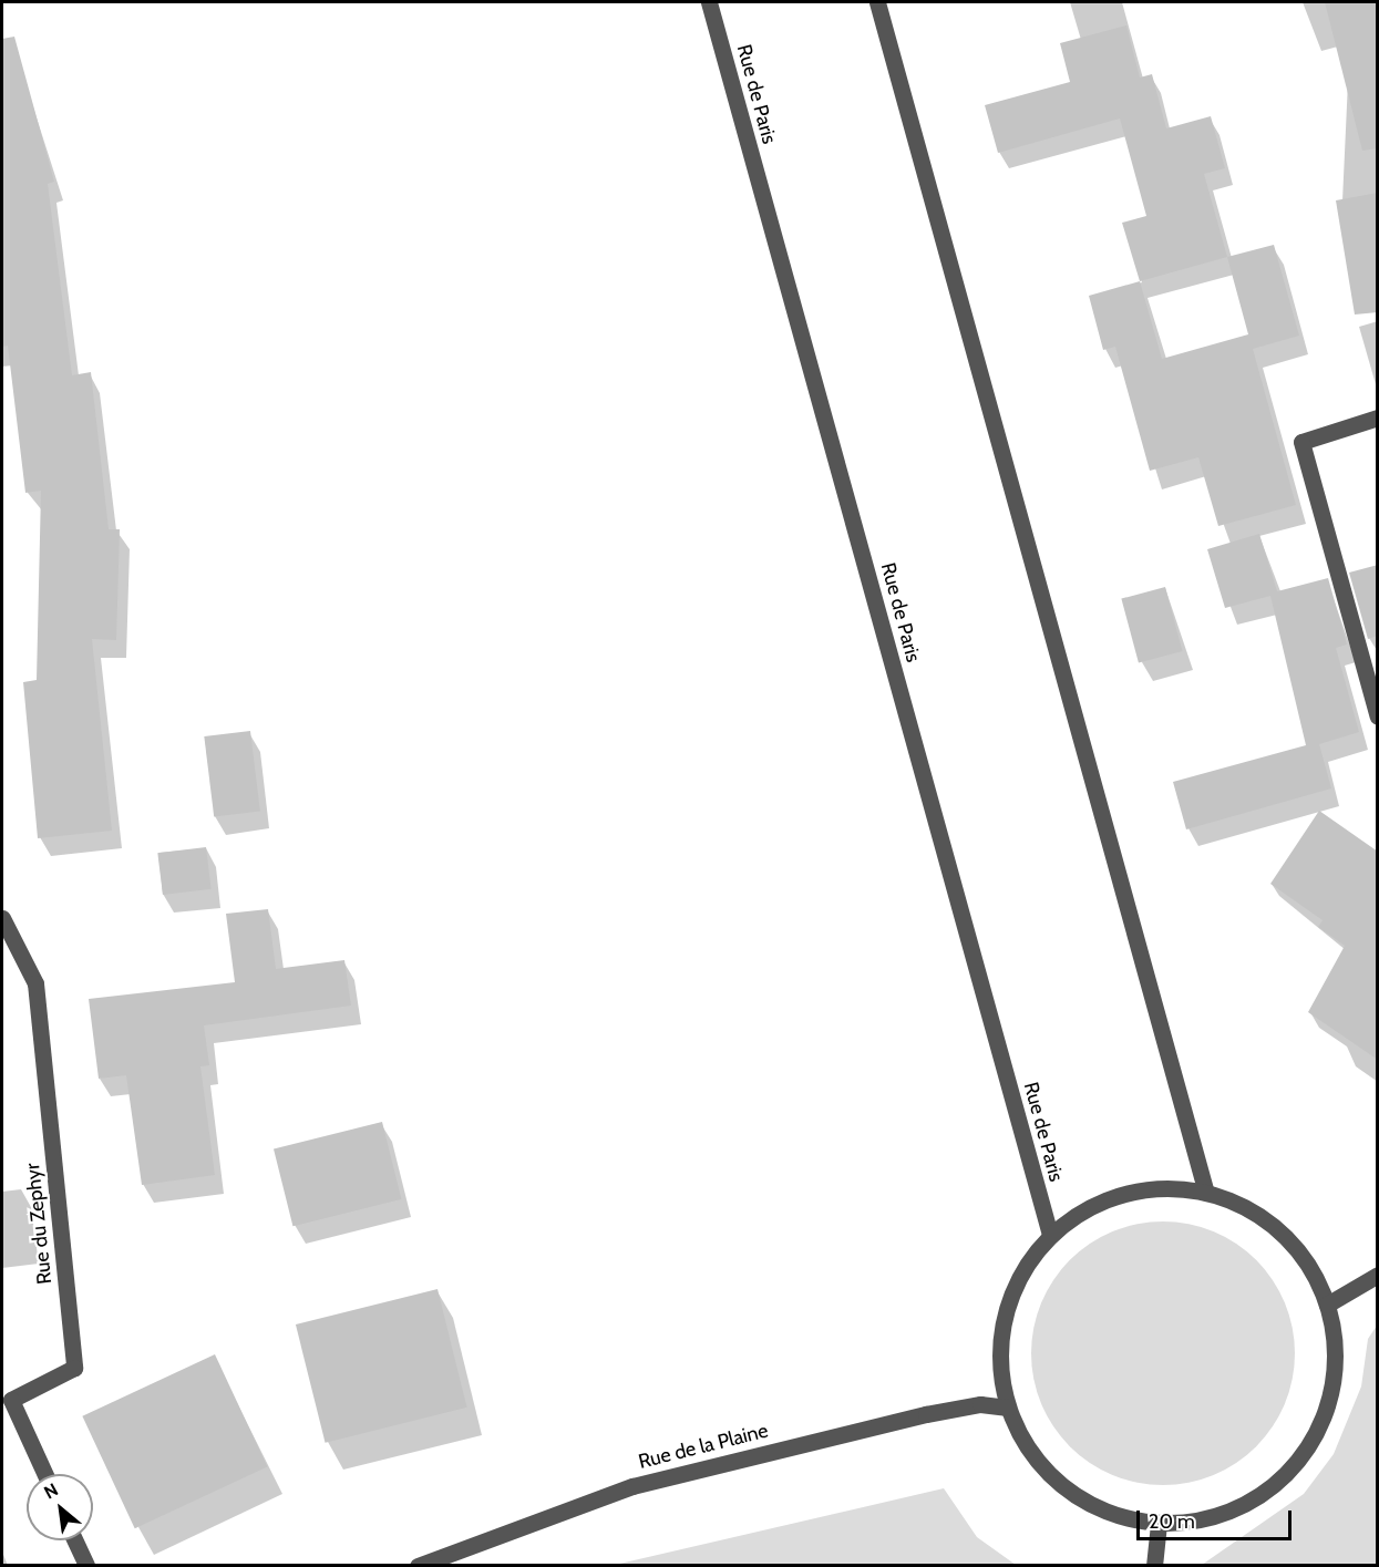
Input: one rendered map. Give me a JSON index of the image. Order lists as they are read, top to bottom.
{
  "streets": {
    "street": ["Rue de Paris", "Rue du Zephyr", "Rue de la Plaine"]
  },
  "scale_bar": "20 m",
  "north": "top left"
}
